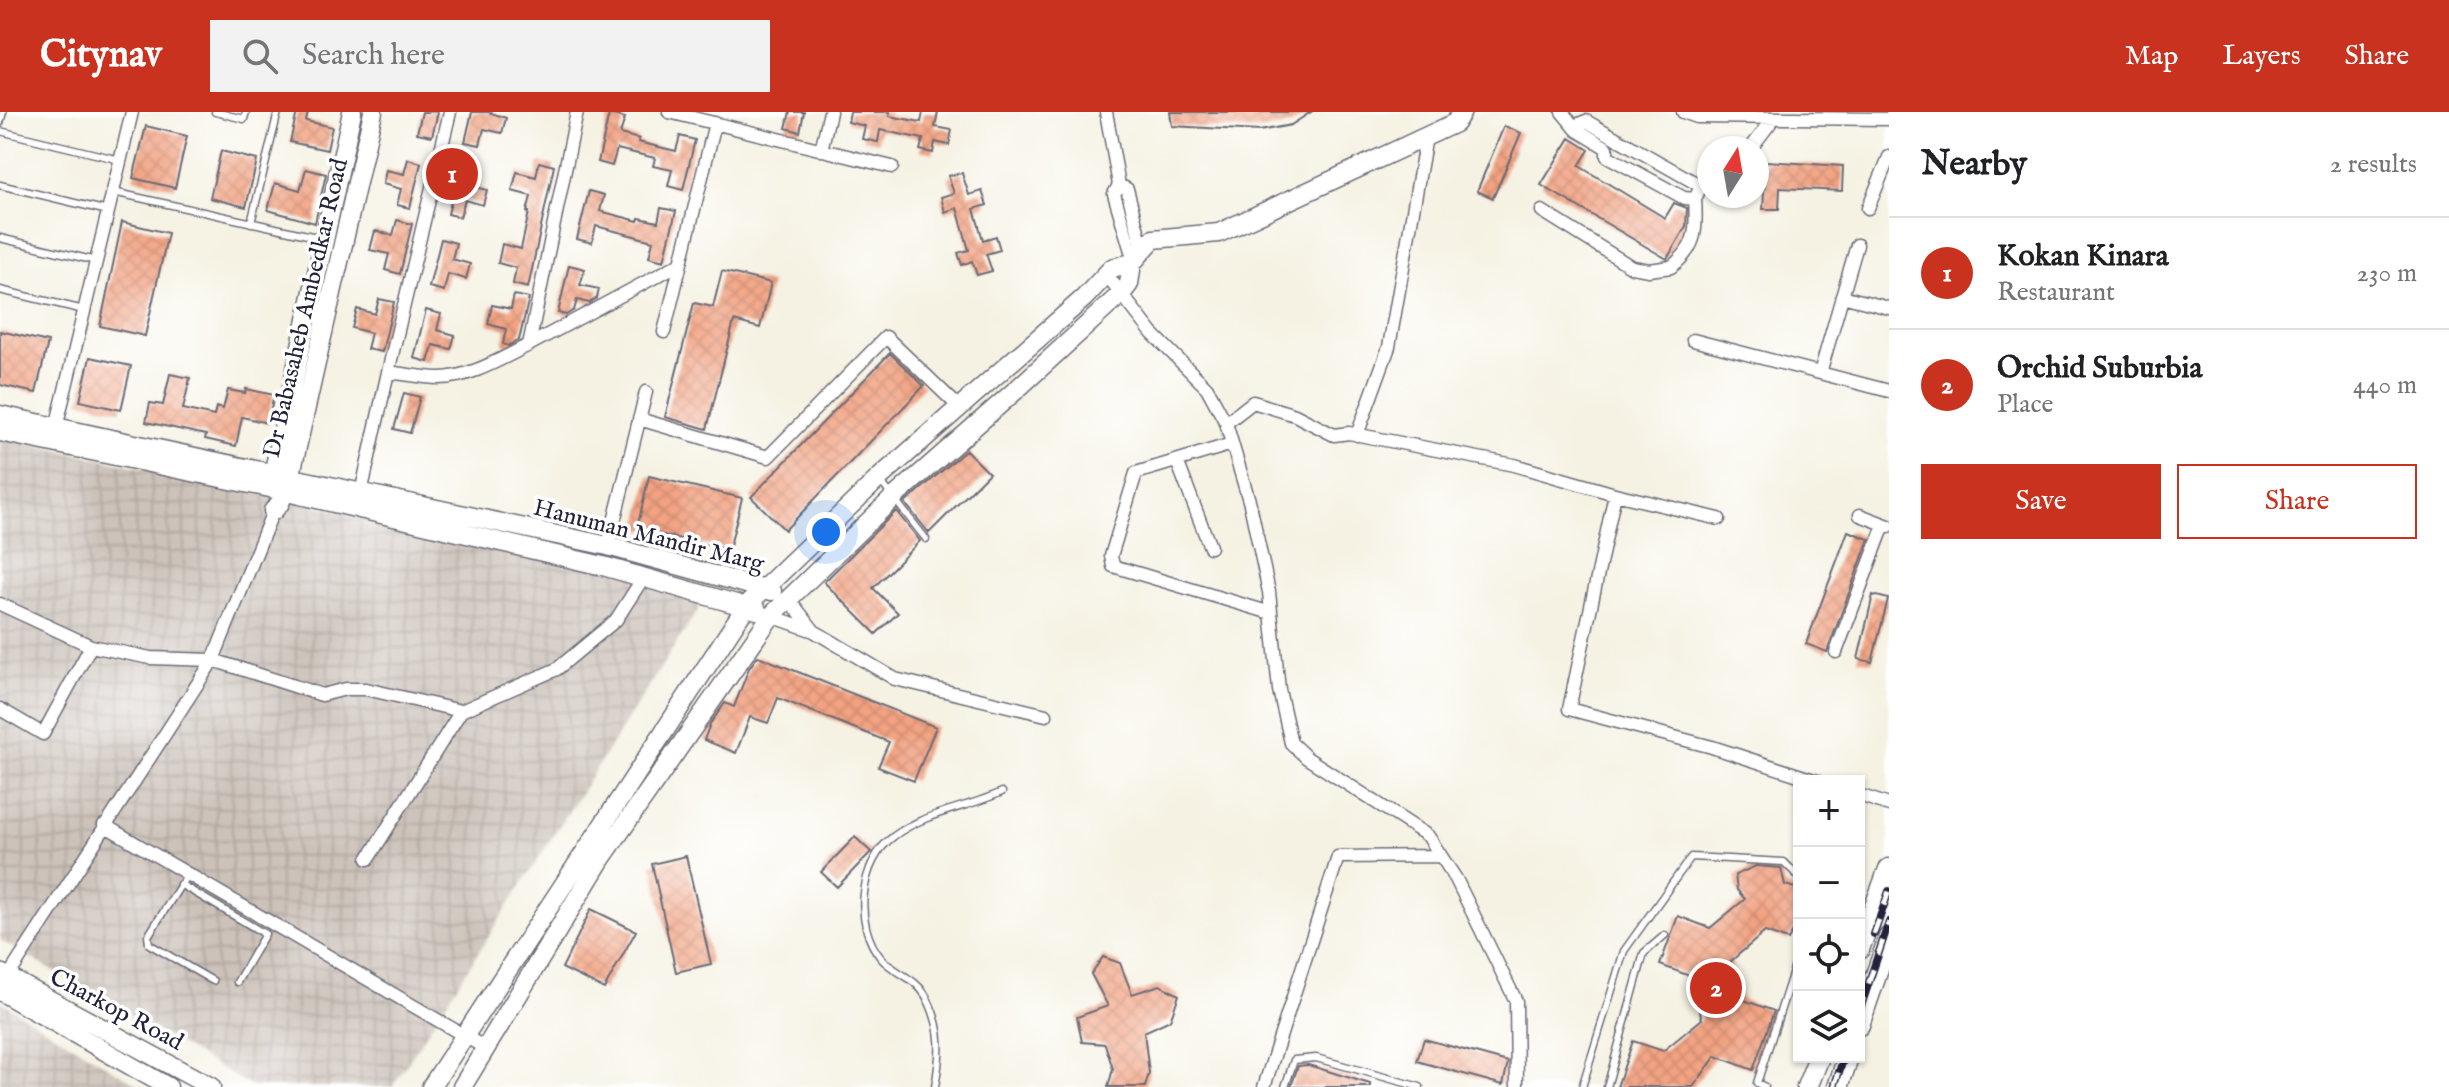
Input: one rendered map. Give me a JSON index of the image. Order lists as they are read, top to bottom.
{
  "streets": {
    "main road": ["Dr Babasaheb Ambedkar Road", "Hanuman Mandir Marg", "Charkop Road"]
  },
  "crossings": [
    ["Dr Babasaheb Ambedkar Road", "Hanuman Mandir Marg"],
    ["Dr Babasaheb Ambedkar Road", "Charkop Road"]
  ],
  "north": "top",
  "page": {
    "header": "Citynav",
    "search": "Search here",
    "nav": ["Map", "Layers", "Share"],
    "heading": ["Nearby", "2 results"],
    "pins": ["1", "2"],
    "list": [
      {
        "mark": "1",
        "name": "Kokan Kinara",
        "note": "Restaurant",
        "value": "230 m"
      },
      {
        "mark": "2",
        "name": "Orchid Suburbia",
        "note": "Place",
        "value": "440 m"
      }
    ],
    "buttons": ["Save", "Share"],
    "map_buttons": ["+", "−"]
  }
}
